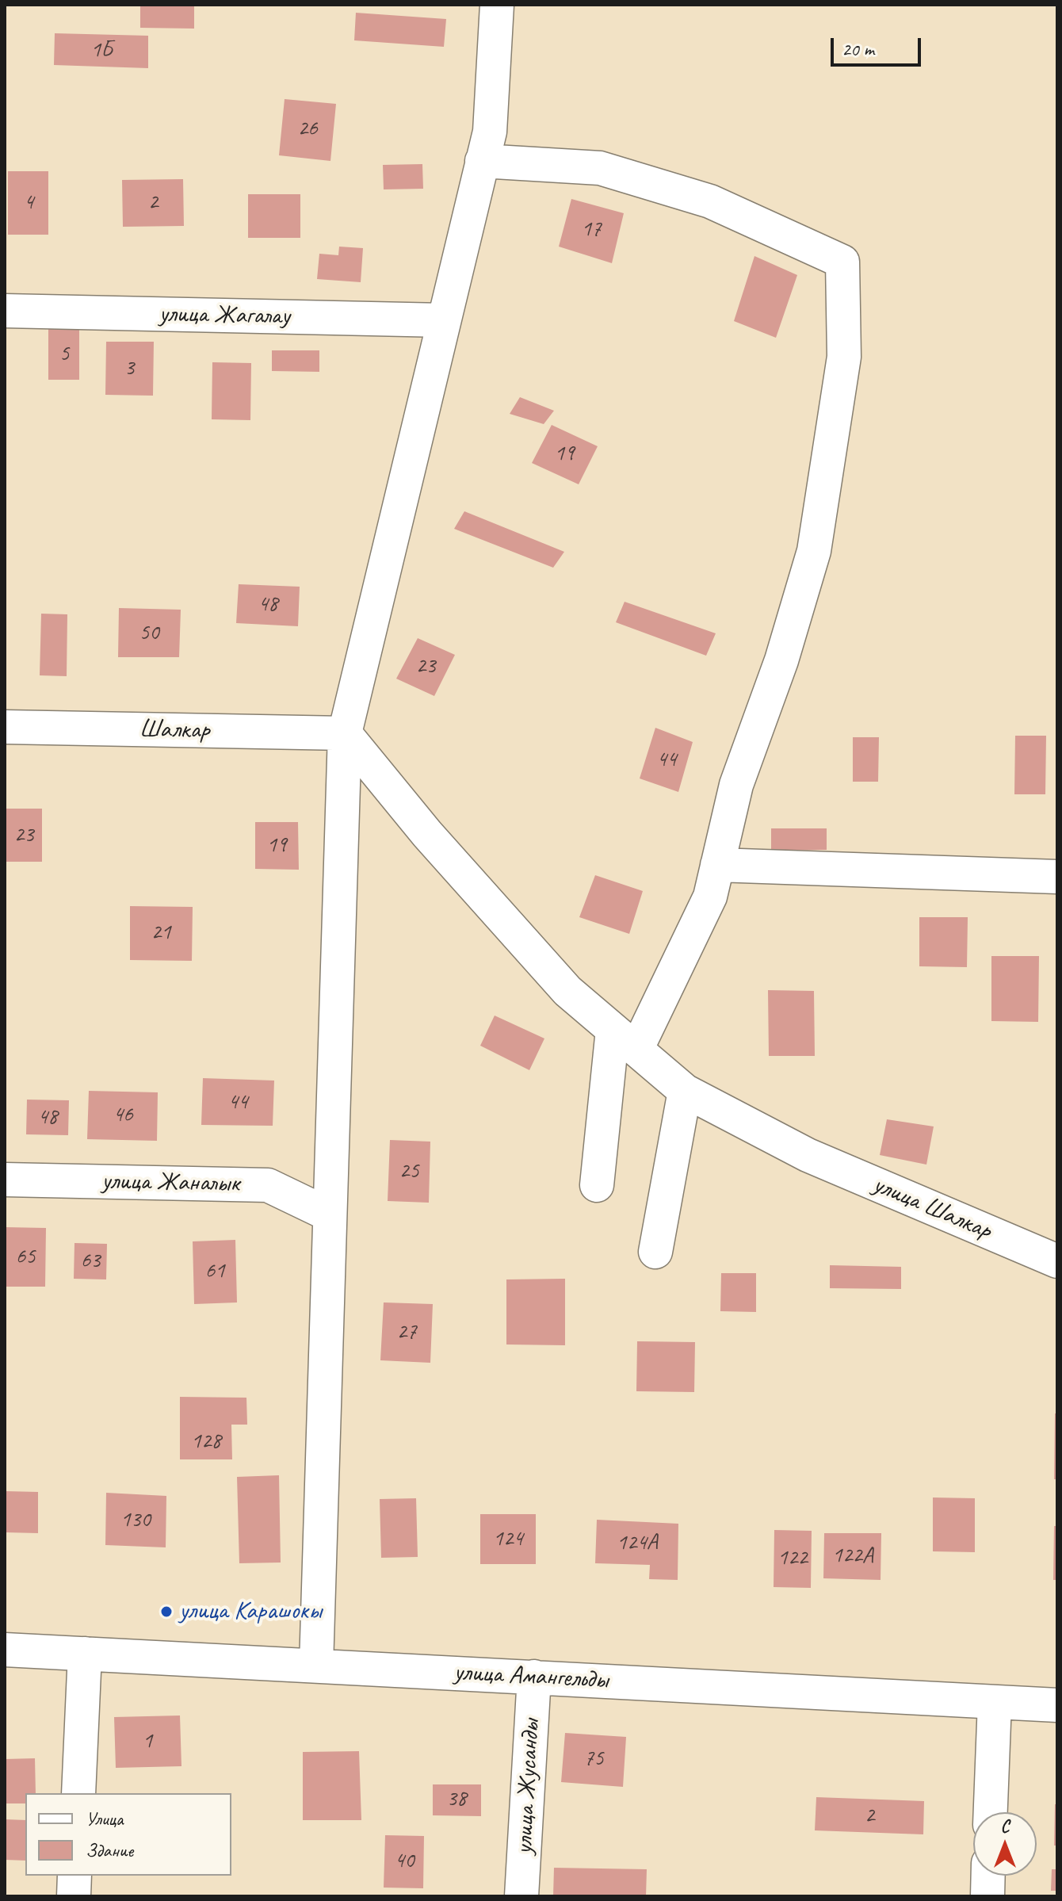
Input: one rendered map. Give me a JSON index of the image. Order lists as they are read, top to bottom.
{
  "streets": {
    "street": [
      "улица Жагалау",
      "Шалкар",
      "улица Жаналык",
      "улица Шалкар",
      "улица Амангельды",
      "улица Жусанды"
    ]
  },
  "crossings": [
    ["Шалкар", "улица Шалкар"],
    ["улица Амангельды", "улица Жусанды"]
  ],
  "places": ["улица Карашокы"],
  "house_numbers": [
    "1Б",
    "26",
    "4",
    "2",
    "17",
    "5",
    "3",
    "19",
    "48",
    "50",
    "23",
    "44",
    "23",
    "19",
    "21",
    "44",
    "46",
    "48",
    "25",
    "65",
    "63",
    "61",
    "27",
    "128",
    "130",
    "124",
    "124А",
    "122A",
    "122",
    "1",
    "75",
    "38",
    "2",
    "40"
  ],
  "legend": ["Улица", "Здание"],
  "scale_bar": "20 m",
  "north": "top"
}
